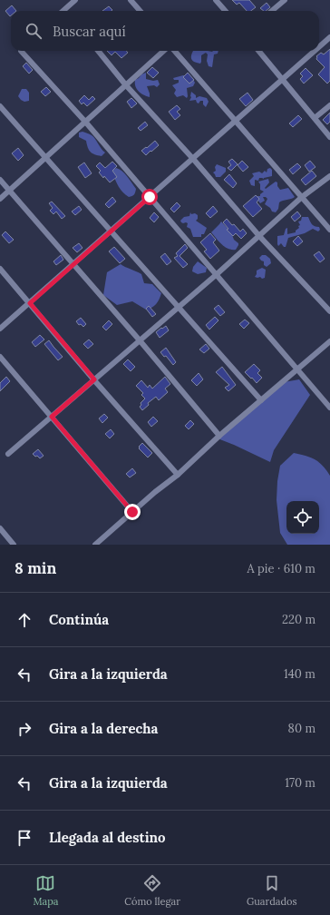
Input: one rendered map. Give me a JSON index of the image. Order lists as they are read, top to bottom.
{
  "page": {
    "search": "Buscar aquí",
    "heading": ["8 min", "A pie · 610 m"],
    "list": [
      ["Continúa", "220 m"],
      ["Gira a la izquierda", "140 m"],
      ["Gira a la derecha", "80 m"],
      ["Gira a la izquierda", "170 m"],
      "Llegada al destino"
    ],
    "nav": ["Mapa", "Cómo llegar", "Guardados"]
  }
}
